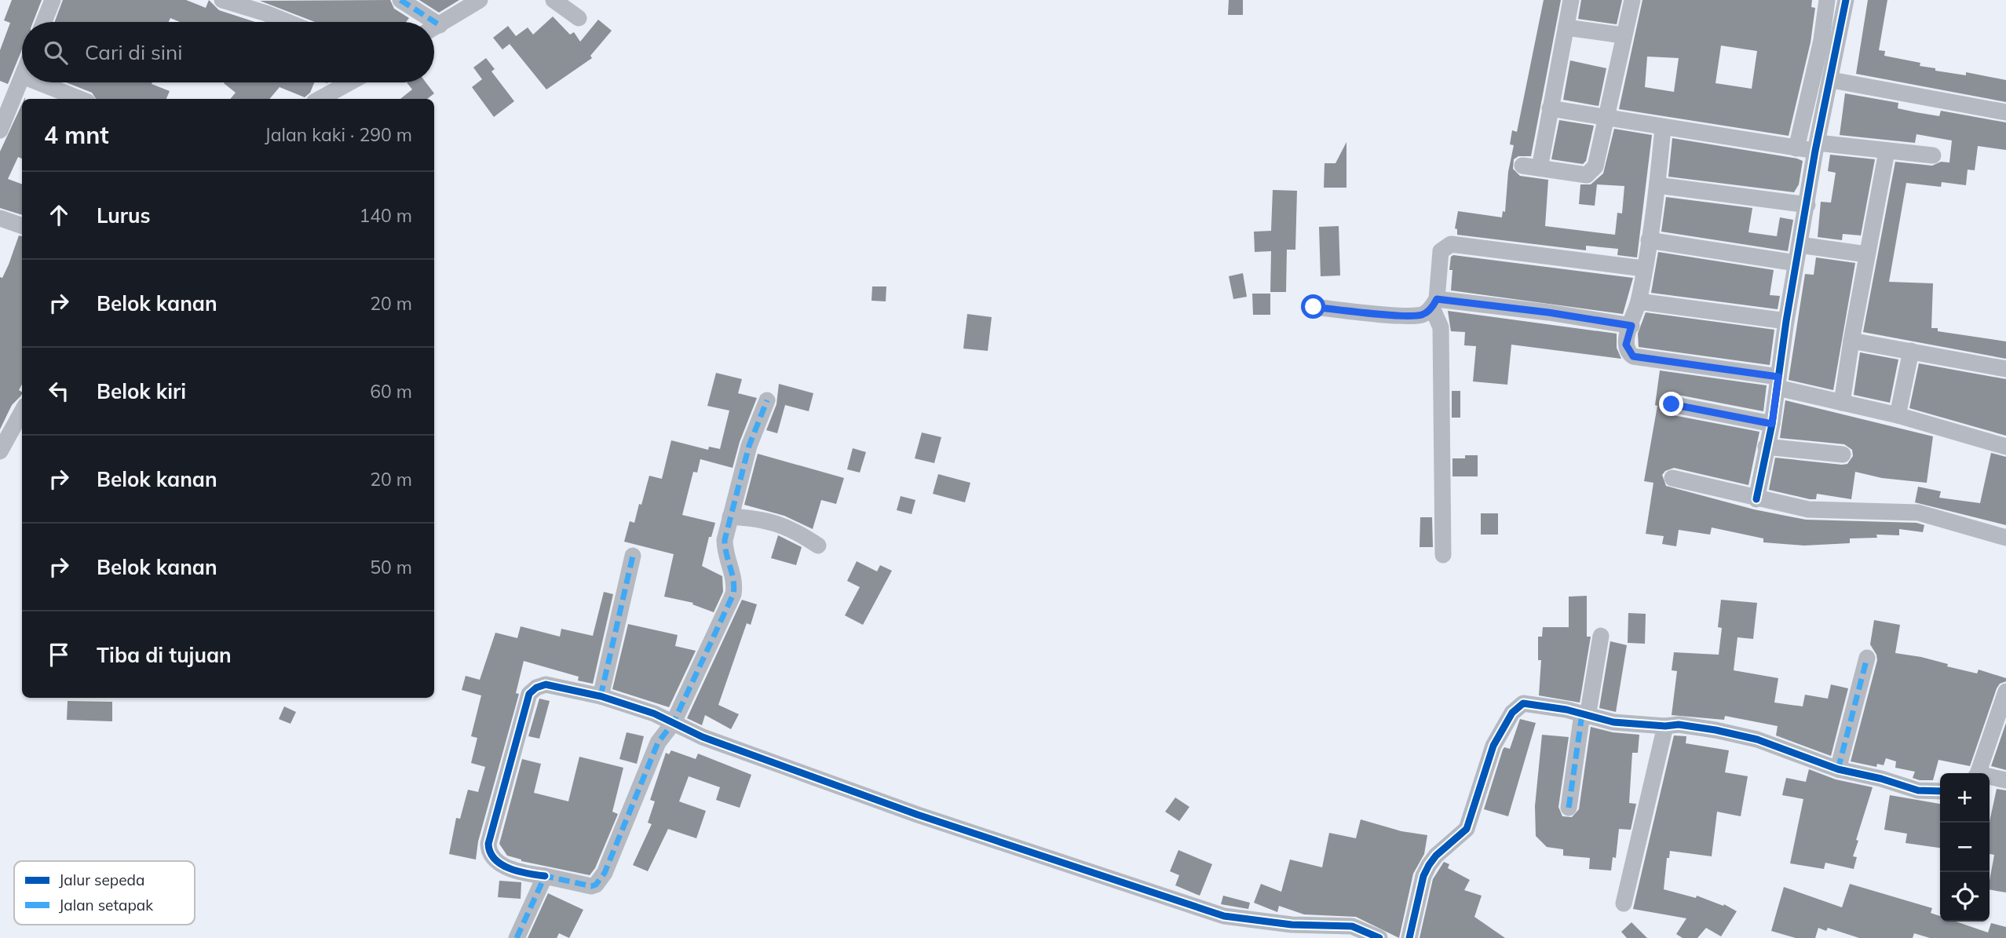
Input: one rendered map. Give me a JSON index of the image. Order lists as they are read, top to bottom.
{
  "legend": ["Jalur sepeda", "Jalan setapak"],
  "page": {
    "search": "Cari di sini",
    "heading": ["4 mnt", "Jalan kaki · 290 m"],
    "list": [
      ["Lurus", "140 m"],
      ["Belok kanan", "20 m"],
      ["Belok kiri", "60 m"],
      ["Belok kanan", "20 m"],
      ["Belok kanan", "50 m"],
      "Tiba di tujuan"
    ],
    "map_buttons": ["+", "−"]
  }
}
